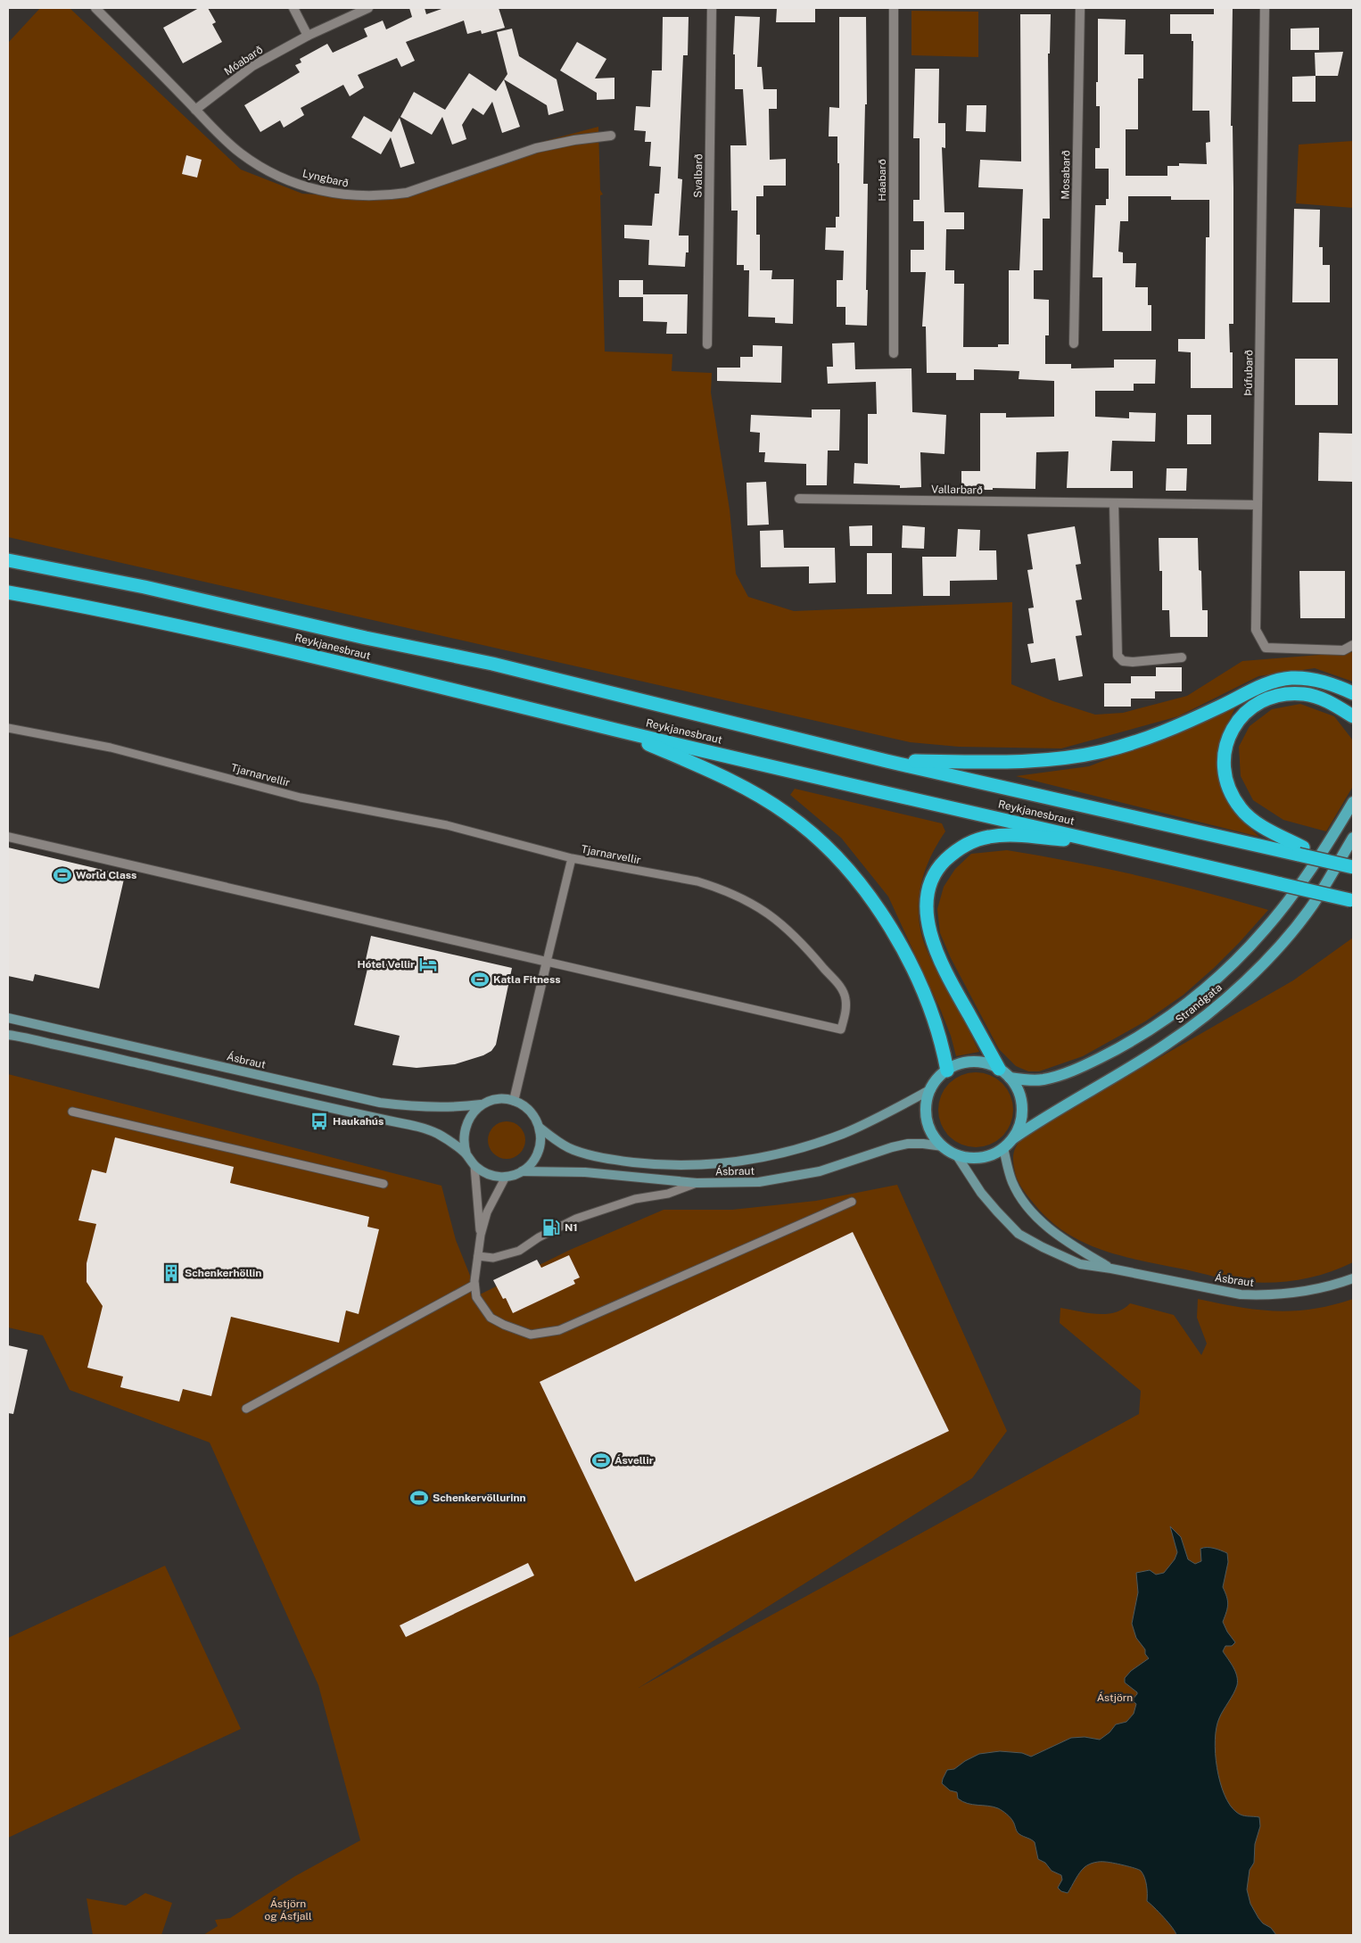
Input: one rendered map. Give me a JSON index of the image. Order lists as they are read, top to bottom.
{
  "streets": {
    "highway": ["Reykjanesbraut"],
    "main road": ["Strandgata"],
    "street": [
      "Móabarð",
      "Mosabarð",
      "Svalbarð",
      "Lyngbarð",
      "Háabarð",
      "Þúfubarð",
      "Vallarbarð",
      "Tjarnarvellir",
      "Ásbraut"
    ]
  },
  "crossings": [
    ["Móabarð", "Lyngbarð"],
    ["Þúfubarð", "Vallarbarð"],
    ["Strandgata", "Ásbraut"]
  ],
  "parks": ["Ástjörn", "Ástjörn og Ásfjall"],
  "places": {
    "sports": [
      "World Class",
      "Katla Fitness",
      "Ásvellir",
      "Schenkervöllurinn"
    ],
    "hotel": ["Hótel Vellir"],
    "bus stop": ["Haukahús"],
    "fuel station": ["N1"],
    "building": ["Schenkerhöllin"]
  }
}
